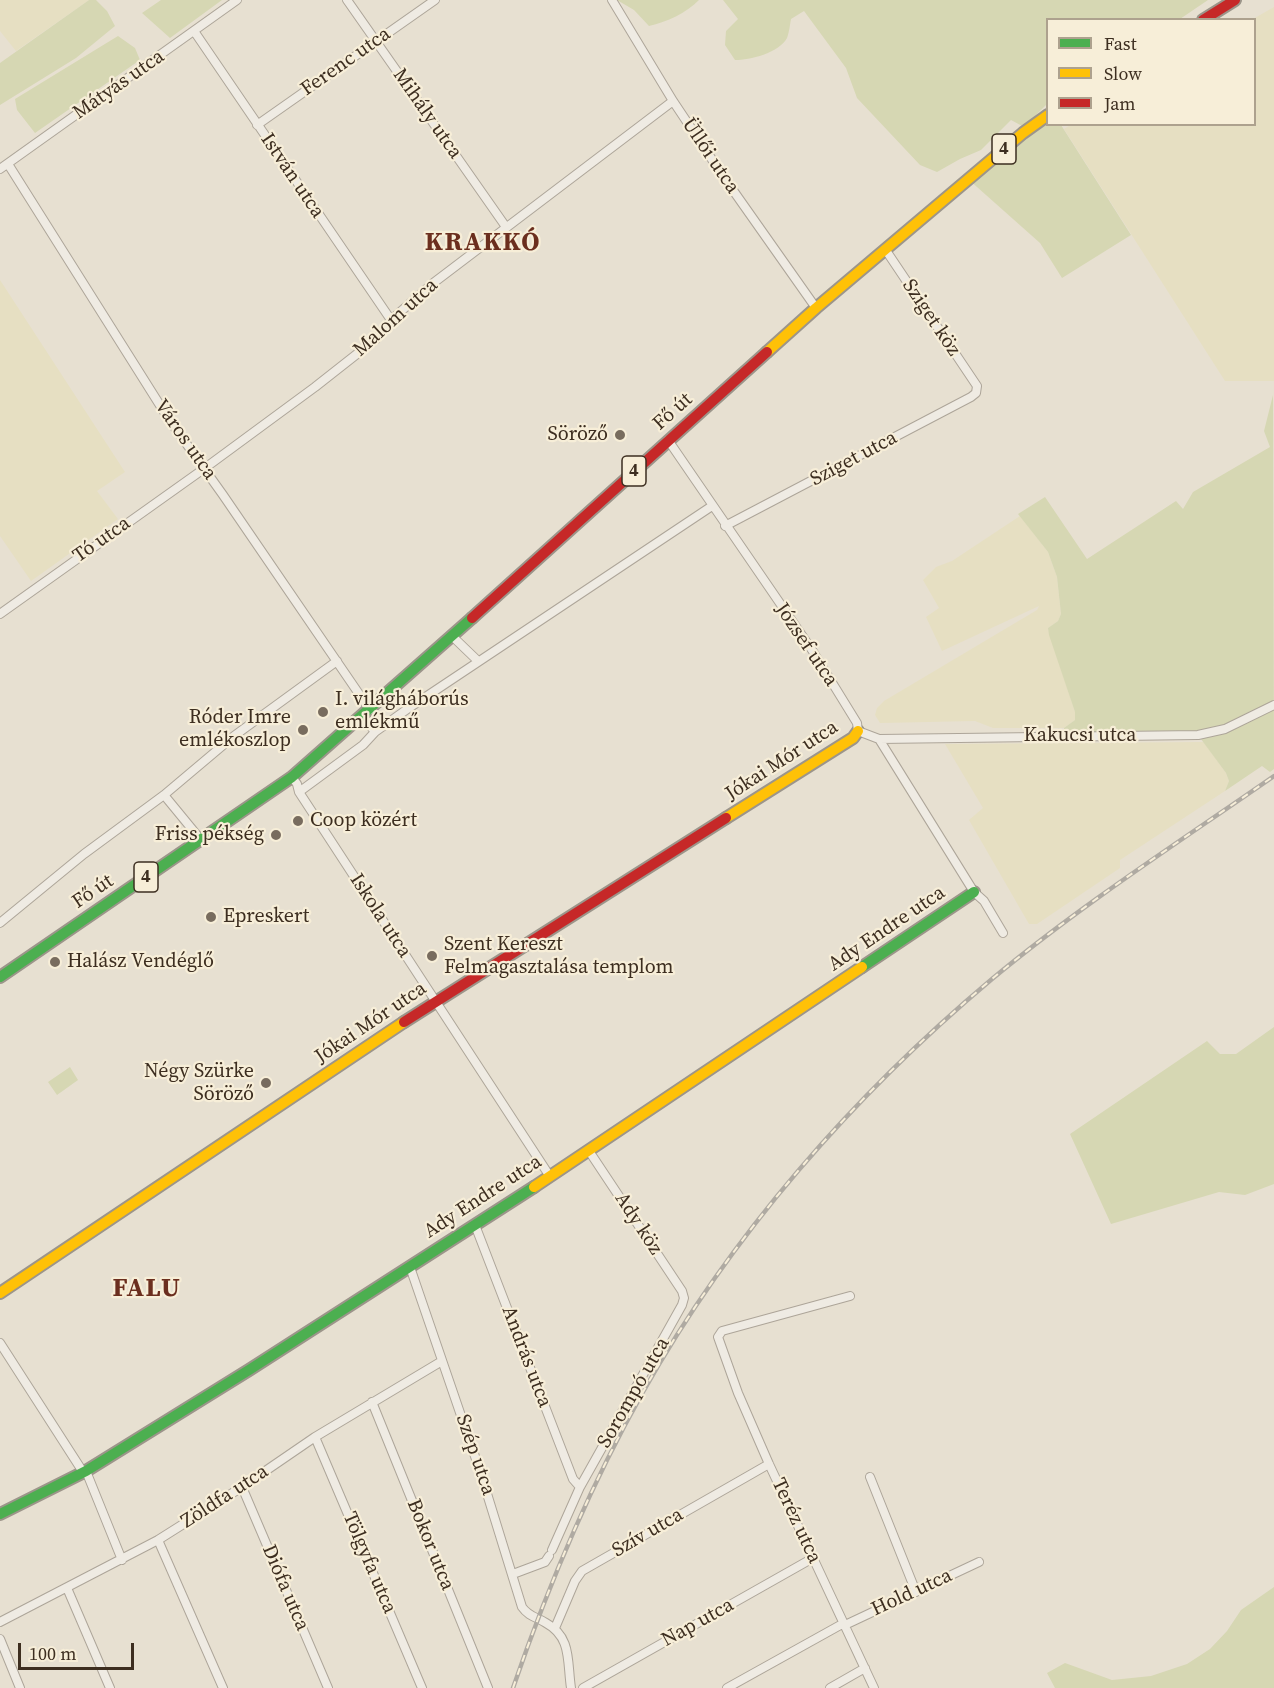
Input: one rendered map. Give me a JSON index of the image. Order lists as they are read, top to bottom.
{
  "streets": {
    "street": [
      "Ferenc utca",
      "Mátyás utca",
      "Mihály utca",
      "4",
      "Üllői utca",
      "István utca",
      "Malom utca",
      "Sziget köz",
      "Fő út",
      "Város utca",
      "Sziget utca",
      "Tó utca",
      "József utca",
      "Kakucsi utca",
      "Jókai Mór utca",
      "Iskola utca",
      "Ady Endre utca",
      "Ady köz",
      "András utca",
      "Sorompó utca",
      "Szép utca",
      "Zöldfa utca",
      "Teréz utca",
      "Szív utca",
      "Bokor utca",
      "Tölgyfa utca",
      "Diófa utca",
      "Hold utca",
      "Nap utca"
    ]
  },
  "crossings": [
    ["Ferenc utca", "Mihály utca"],
    ["Ferenc utca", "István utca"],
    ["Mátyás utca", "István utca"],
    ["Mátyás utca", "Város utca"],
    ["Mihály utca", "Malom utca"],
    ["Üllői utca", "Malom utca"],
    ["Üllői utca", "Fő út"],
    ["István utca", "Malom utca"],
    ["Malom utca", "Város utca"],
    ["Malom utca", "Tó utca"],
    ["Sziget köz", "Fő út"],
    ["Sziget köz", "Sziget utca"],
    ["Fő út", "Város utca"],
    ["Fő út", "József utca"],
    ["Fő út", "Iskola utca"],
    ["Város utca", "Tó utca"],
    ["Sziget utca", "József utca"],
    ["József utca", "Jókai Mór utca"],
    ["Jókai Mór utca", "Iskola utca"],
    ["Iskola utca", "Ady Endre utca"],
    ["Ady Endre utca", "Ady köz"],
    ["Ady Endre utca", "András utca"],
    ["Ady Endre utca", "Szép utca"],
    ["Ady köz", "Sorompó utca"],
    ["András utca", "Sorompó utca"],
    ["Sorompó utca", "Szép utca"],
    ["Szép utca", "Zöldfa utca"],
    ["Szép utca", "Szív utca"],
    ["Zöldfa utca", "Bokor utca"],
    ["Zöldfa utca", "Tölgyfa utca"],
    ["Zöldfa utca", "Diófa utca"],
    ["Teréz utca", "Szív utca"],
    ["Teréz utca", "Hold utca"],
    ["Teréz utca", "Nap utca"]
  ],
  "districts": ["KRAKKÓ", "FALU"],
  "places": [
    "Söröző",
    "I. világháborús emlékmű",
    "Róder Imre emlékoszlop",
    "Coop közért",
    "Friss pékség",
    "Epreskert",
    "Szent Kereszt Felmagasztalása templom",
    "Halász Vendéglő",
    "Négy Szürke Söröző"
  ],
  "legend": ["Fast", "Slow", "Jam"],
  "scale_bar": "100 m"
}
